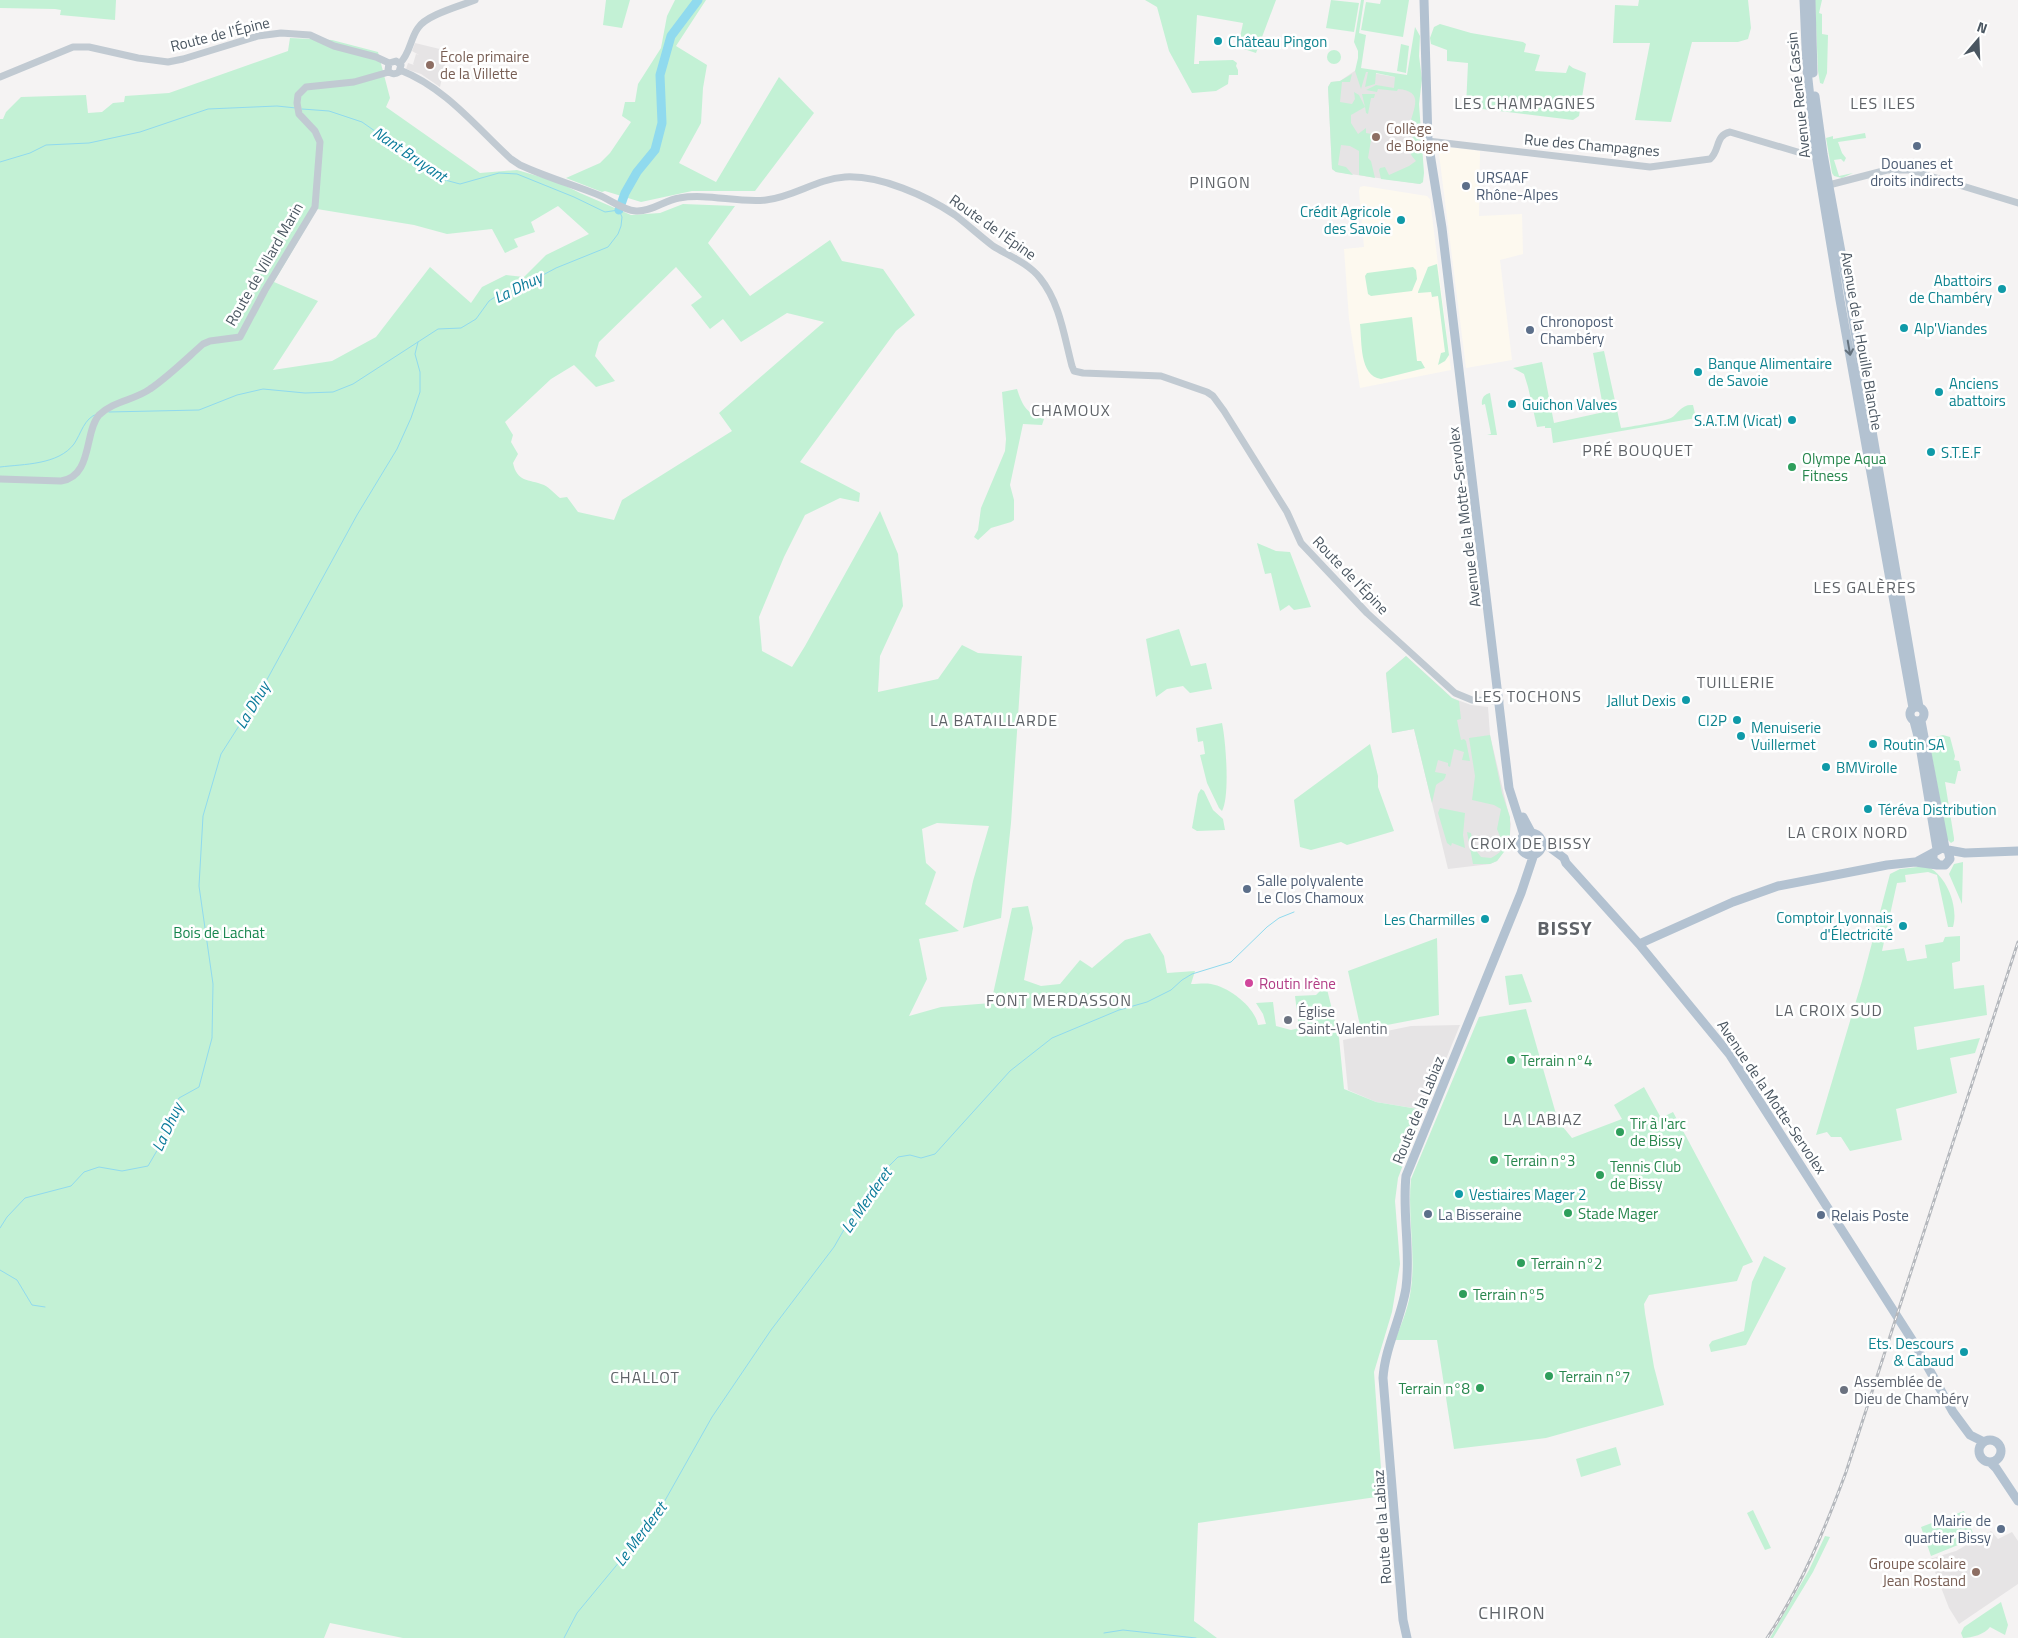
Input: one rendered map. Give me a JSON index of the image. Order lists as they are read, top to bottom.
{
  "streets": {
    "main road": [
      "Avenue René Cassin",
      "Avenue de la Houille Blanche",
      "Avenue de la Motte-Servolex",
      "Route de la Labiaz"
    ],
    "street": ["Route de l'Épine", "Rue des Champagnes", "Route de Villard Marin"]
  },
  "crossings": [
    ["Route de l'Épine", "Route de Villard Marin"],
    ["Route de l'Épine", "Avenue de la Motte-Servolex"],
    ["Avenue René Cassin", "Rue des Champagnes"],
    ["Avenue René Cassin", "Avenue de la Houille Blanche"],
    ["Rue des Champagnes", "Avenue de la Motte-Servolex"],
    ["Avenue de la Motte-Servolex", "Route de la Labiaz"]
  ],
  "districts": [
    "LES CHAMPAGNES",
    "LES ILES",
    "PINGON",
    "CHAMOUX",
    "PRÉ BOUQUET",
    "LES GALÈRES",
    "TUILLERIE",
    "LES TOCHONS",
    "LA BATAILLARDE",
    "LA CROIX NORD",
    "CROIX DE BISSY",
    "BISSY",
    "FONT MERDASSON",
    "LA CROIX SUD",
    "LA LABIAZ",
    "CHALLOT",
    "CHIRON"
  ],
  "water": ["Nant Bruyant", "La Dhuy", "Le Merderet"],
  "parks": ["Bois de Lachat"],
  "places": [
    "Château Pingon",
    "École primaire de la Villette",
    "Collège de Boigne",
    "Douanes et droits indirects",
    "URSAAF Rhône-Alpes",
    "Crédit Agricole des Savoie",
    "Abattoirs de Chambéry",
    "Alp'Viandes",
    "Chronopost Chambéry",
    "Banque Alimentaire de Savoie",
    "Anciens abattoirs",
    "Guichon Valves",
    "S.A.T.M (Vicat)",
    "S.T.E.F",
    "Olympe Aqua Fitness",
    "Jallut Dexis",
    "CI2P",
    "Menuiserie Vuillermet",
    "Routin SA",
    "BMVirolle",
    "Téréva Distribution",
    "Salle polyvalente Le Clos Chamoux",
    "Les Charmilles",
    "Comptoir Lyonnais d'Électricité",
    "Routin Irène",
    "Église Saint-Valentin",
    "Terrain n°4",
    "Tir à l'arc de Bissy",
    "Terrain n°3",
    "Tennis Club de Bissy",
    "Vestiaires Mager 2",
    "Stade Mager",
    "La Bisseraine",
    "Relais Poste",
    "Terrain n°2",
    "Terrain n°5",
    "Ets. Descours & Cabaud",
    "Terrain n°7",
    "Terrain n°8",
    "Assemblée de Dieu de Chambéry",
    "Mairie de quartier Bissy",
    "Groupe scolaire Jean Rostand"
  ],
  "north": "top"
}
